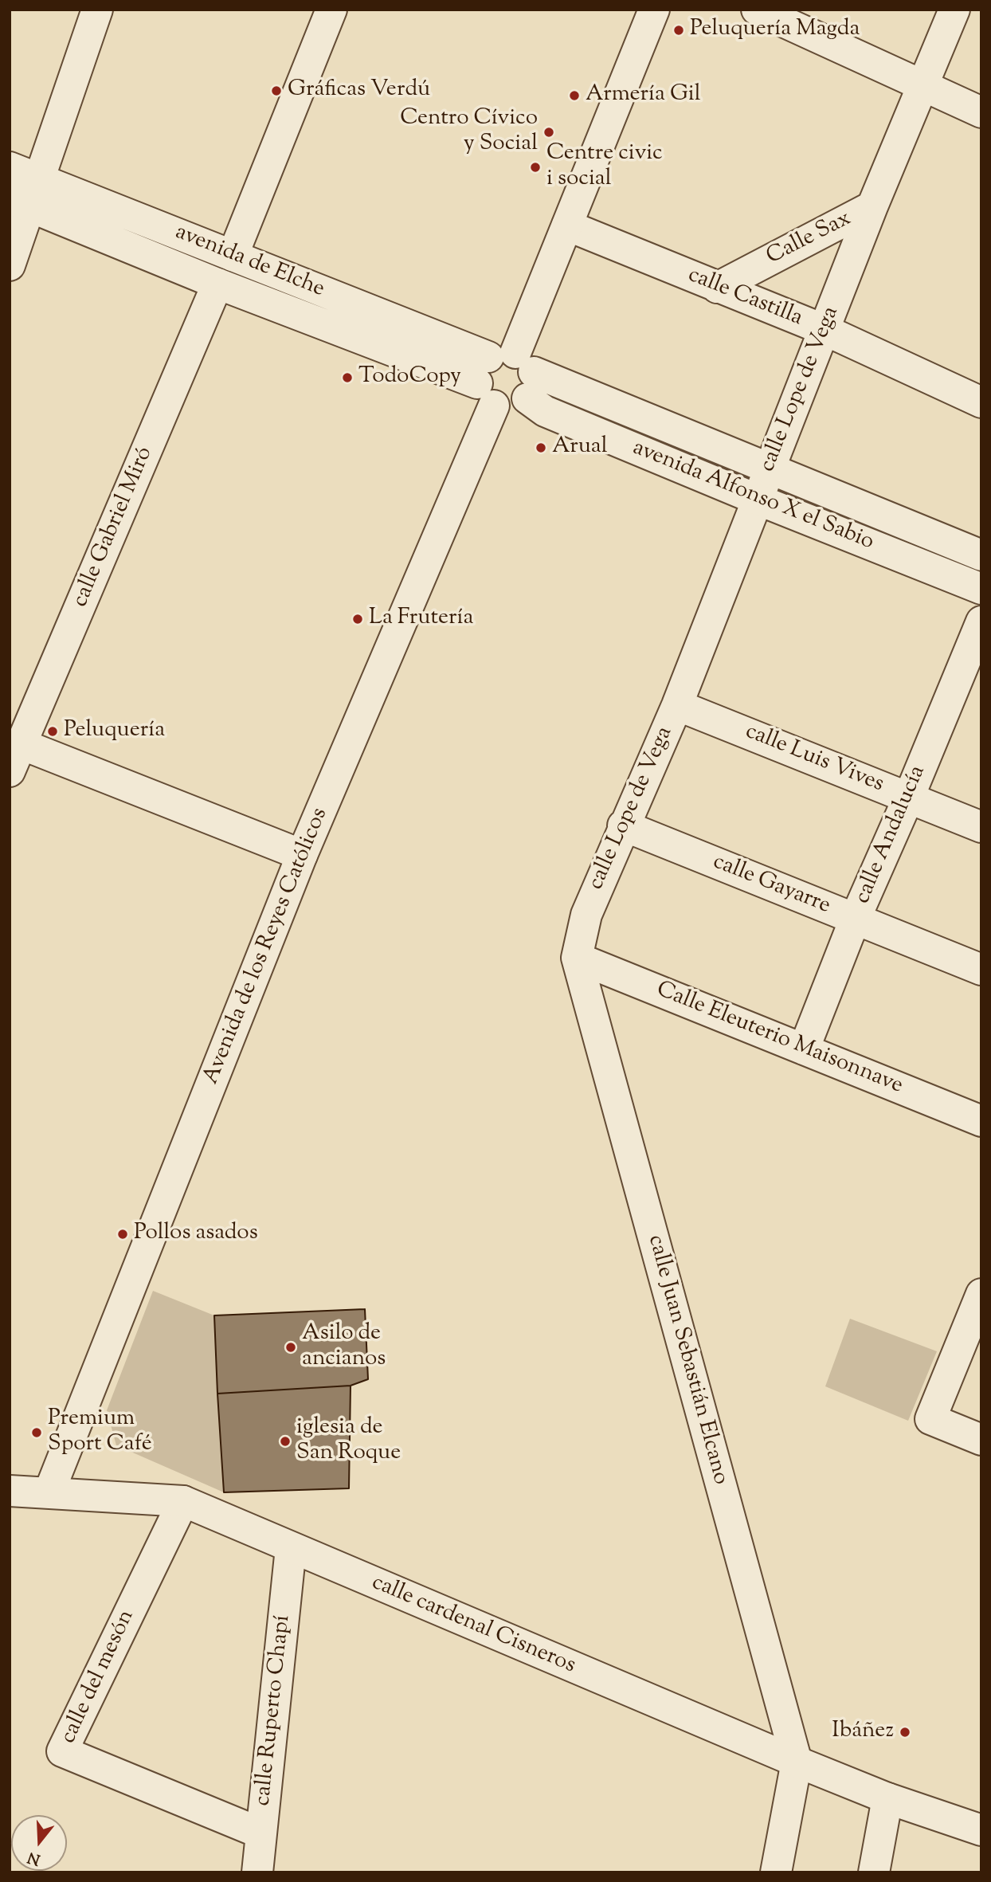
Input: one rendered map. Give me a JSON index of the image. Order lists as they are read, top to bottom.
{
  "streets": {
    "street": [
      "Calle Sax",
      "avenida de Elche",
      "calle Castilla",
      "calle Lope de Vega",
      "avenida Alfonso X el Sabio",
      "calle Gabriel Miró",
      "calle Luis Vives",
      "calle Andalucía",
      "calle Gayarre",
      "Avenida de los Reyes Católicos",
      "Calle Eleuterio Maisonnave",
      "calle Juan Sebastián Elcano",
      "calle cardenal Cisneros",
      "calle del mesón",
      "calle Ruperto Chapí"
    ]
  },
  "crossings": [
    ["Calle Sax", "calle Castilla"],
    ["Calle Sax", "calle Lope de Vega"],
    ["avenida de Elche", "avenida Alfonso X el Sabio"],
    ["avenida de Elche", "calle Gabriel Miró"],
    ["avenida de Elche", "Avenida de los Reyes Católicos"],
    ["calle Castilla", "calle Lope de Vega"],
    ["calle Castilla", "Avenida de los Reyes Católicos"],
    ["calle Lope de Vega", "avenida Alfonso X el Sabio"],
    ["calle Lope de Vega", "calle Luis Vives"],
    ["calle Lope de Vega", "calle Gayarre"],
    ["calle Lope de Vega", "Calle Eleuterio Maisonnave"],
    ["calle Lope de Vega", "calle Juan Sebastián Elcano"],
    ["avenida Alfonso X el Sabio", "Avenida de los Reyes Católicos"],
    ["calle Luis Vives", "calle Andalucía"],
    ["calle Andalucía", "calle Gayarre"],
    ["calle Andalucía", "Calle Eleuterio Maisonnave"],
    ["Avenida de los Reyes Católicos", "calle cardenal Cisneros"],
    ["Calle Eleuterio Maisonnave", "calle Juan Sebastián Elcano"],
    ["calle Juan Sebastián Elcano", "calle cardenal Cisneros"],
    ["calle cardenal Cisneros", "calle del mesón"],
    ["calle cardenal Cisneros", "calle Ruperto Chapí"],
    ["calle del mesón", "calle Ruperto Chapí"]
  ],
  "places": [
    "Peluquería Magda",
    "Gráficas Verdú",
    "Armería Gil",
    "Centro Cívico y Social",
    "Centre civic i social",
    "TodoCopy",
    "Arual",
    "La Frutería",
    "Peluquería",
    "Pollos asados",
    "Asilo de ancianos",
    "Premium Sport Café",
    "iglesia de San Roque",
    "Ibáñez"
  ],
  "north": "bottom"
}
